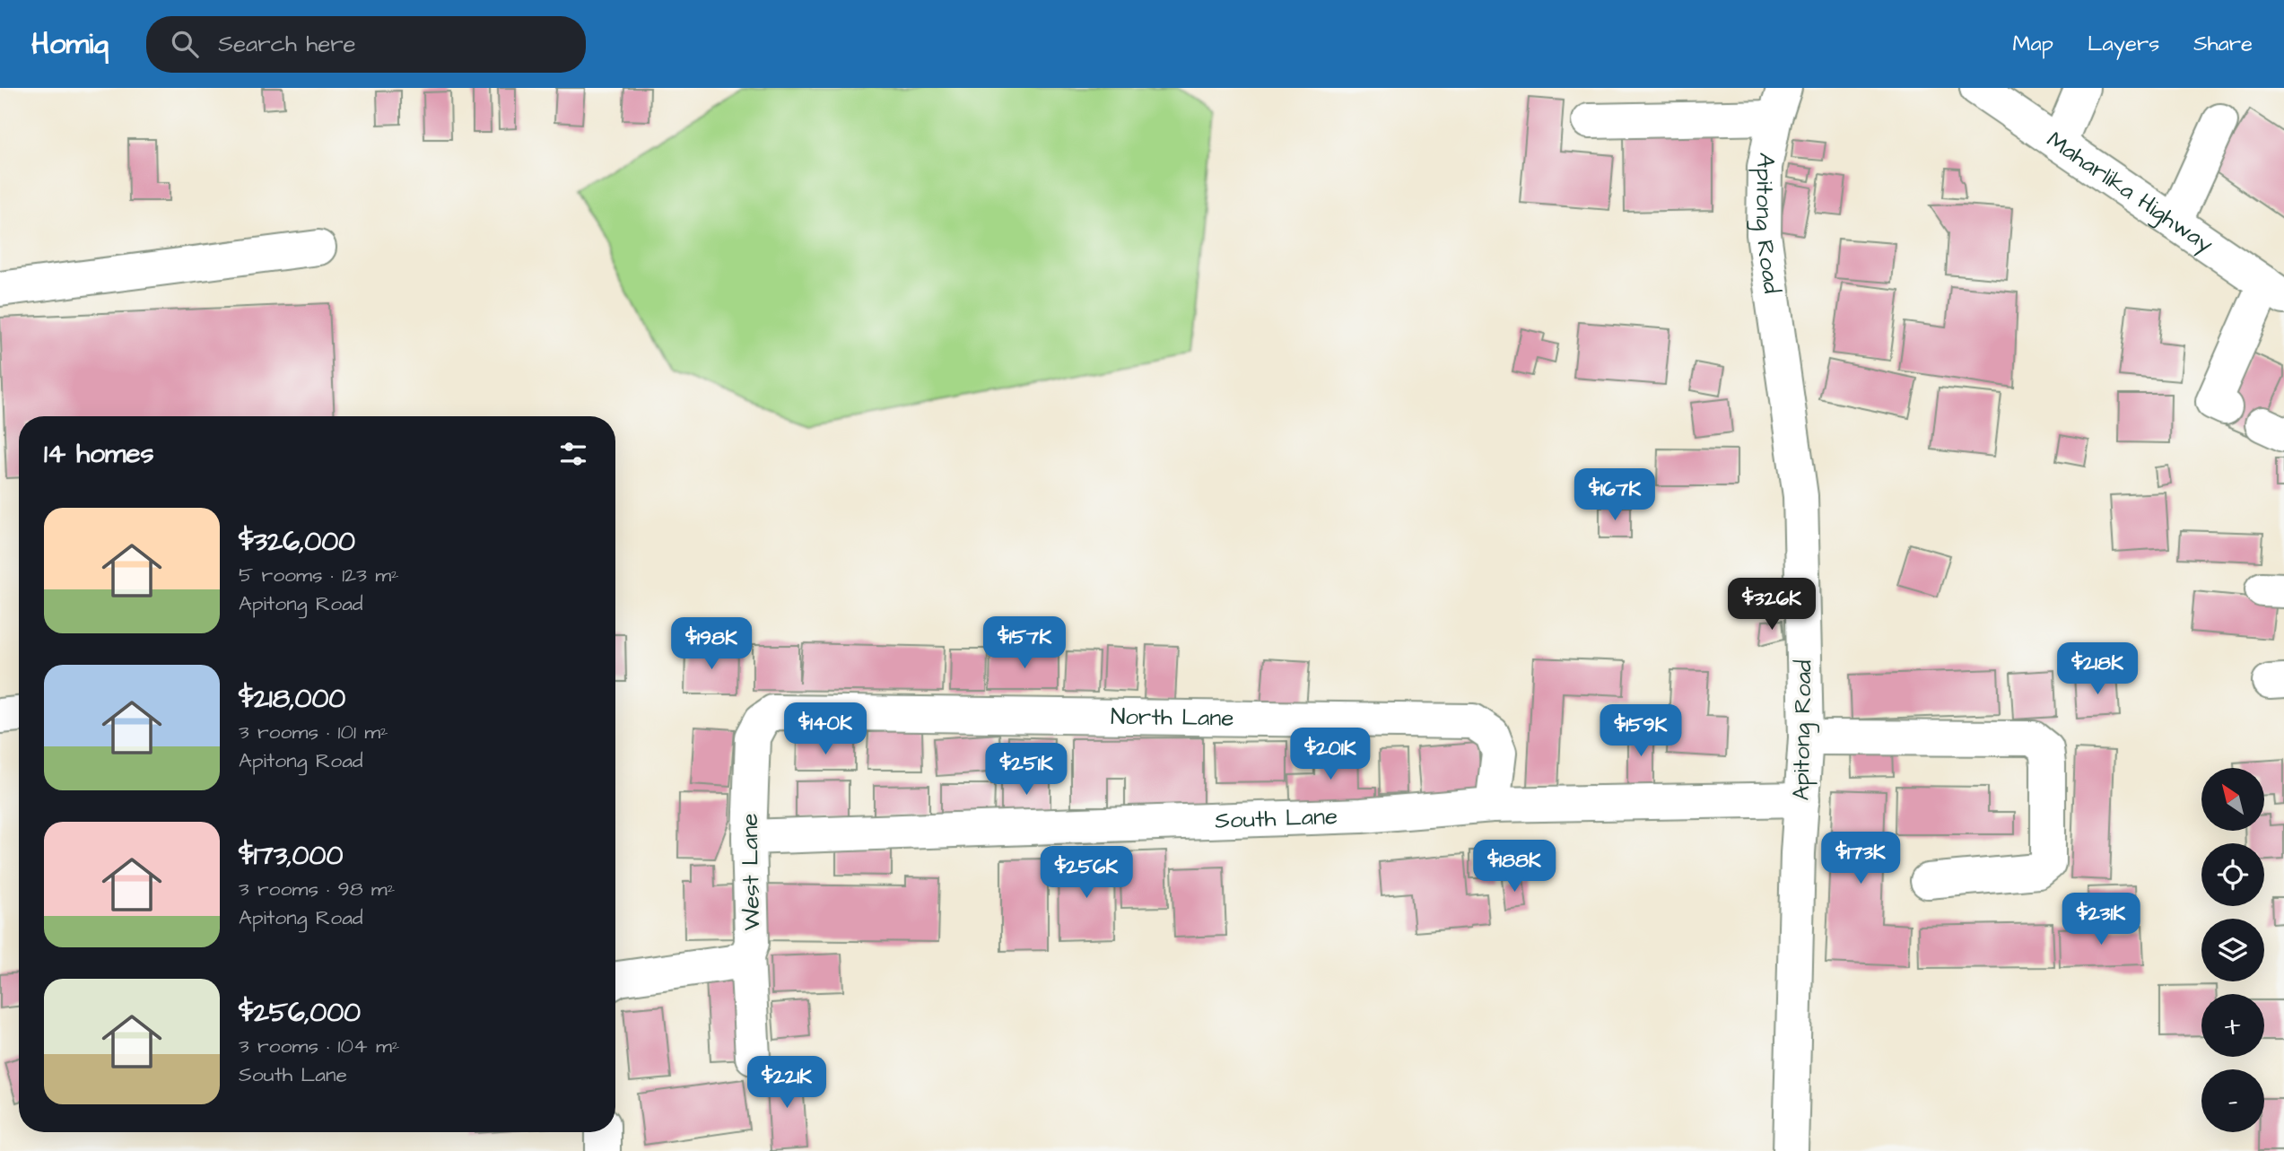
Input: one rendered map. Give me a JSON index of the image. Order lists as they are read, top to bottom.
{
  "streets": {
    "street": [
      "Maharlika Highway",
      "Apitong Road",
      "North Lane",
      "South Lane",
      "West Lane"
    ]
  },
  "crossings": [
    ["Apitong Road", "South Lane"],
    ["North Lane", "South Lane"],
    ["North Lane", "West Lane"],
    ["South Lane", "West Lane"]
  ],
  "north": "top left",
  "page": {
    "header": "Homiq",
    "search": "Search here",
    "nav": ["Map", "Layers", "Share"],
    "heading": "14 homes",
    "price": [
      "$167K",
      "$326K",
      "$157K",
      "$198K",
      "$218K",
      "$140K",
      "$159K",
      "$201K",
      "$251K",
      "$173K",
      "$188K",
      "$256K",
      "$231K",
      "$221K"
    ],
    "list": [
      {
        "name": "$326,000",
        "note": "5 rooms · 123 m² · Apitong Road"
      },
      {
        "name": "$218,000",
        "note": "3 rooms · 101 m² · Apitong Road"
      },
      {
        "name": "$173,000",
        "note": "3 rooms · 98 m² · Apitong Road"
      },
      {
        "name": "$256,000",
        "note": "3 rooms · 104 m² · South Lane"
      }
    ],
    "map_buttons": ["+", "−"]
  }
}
